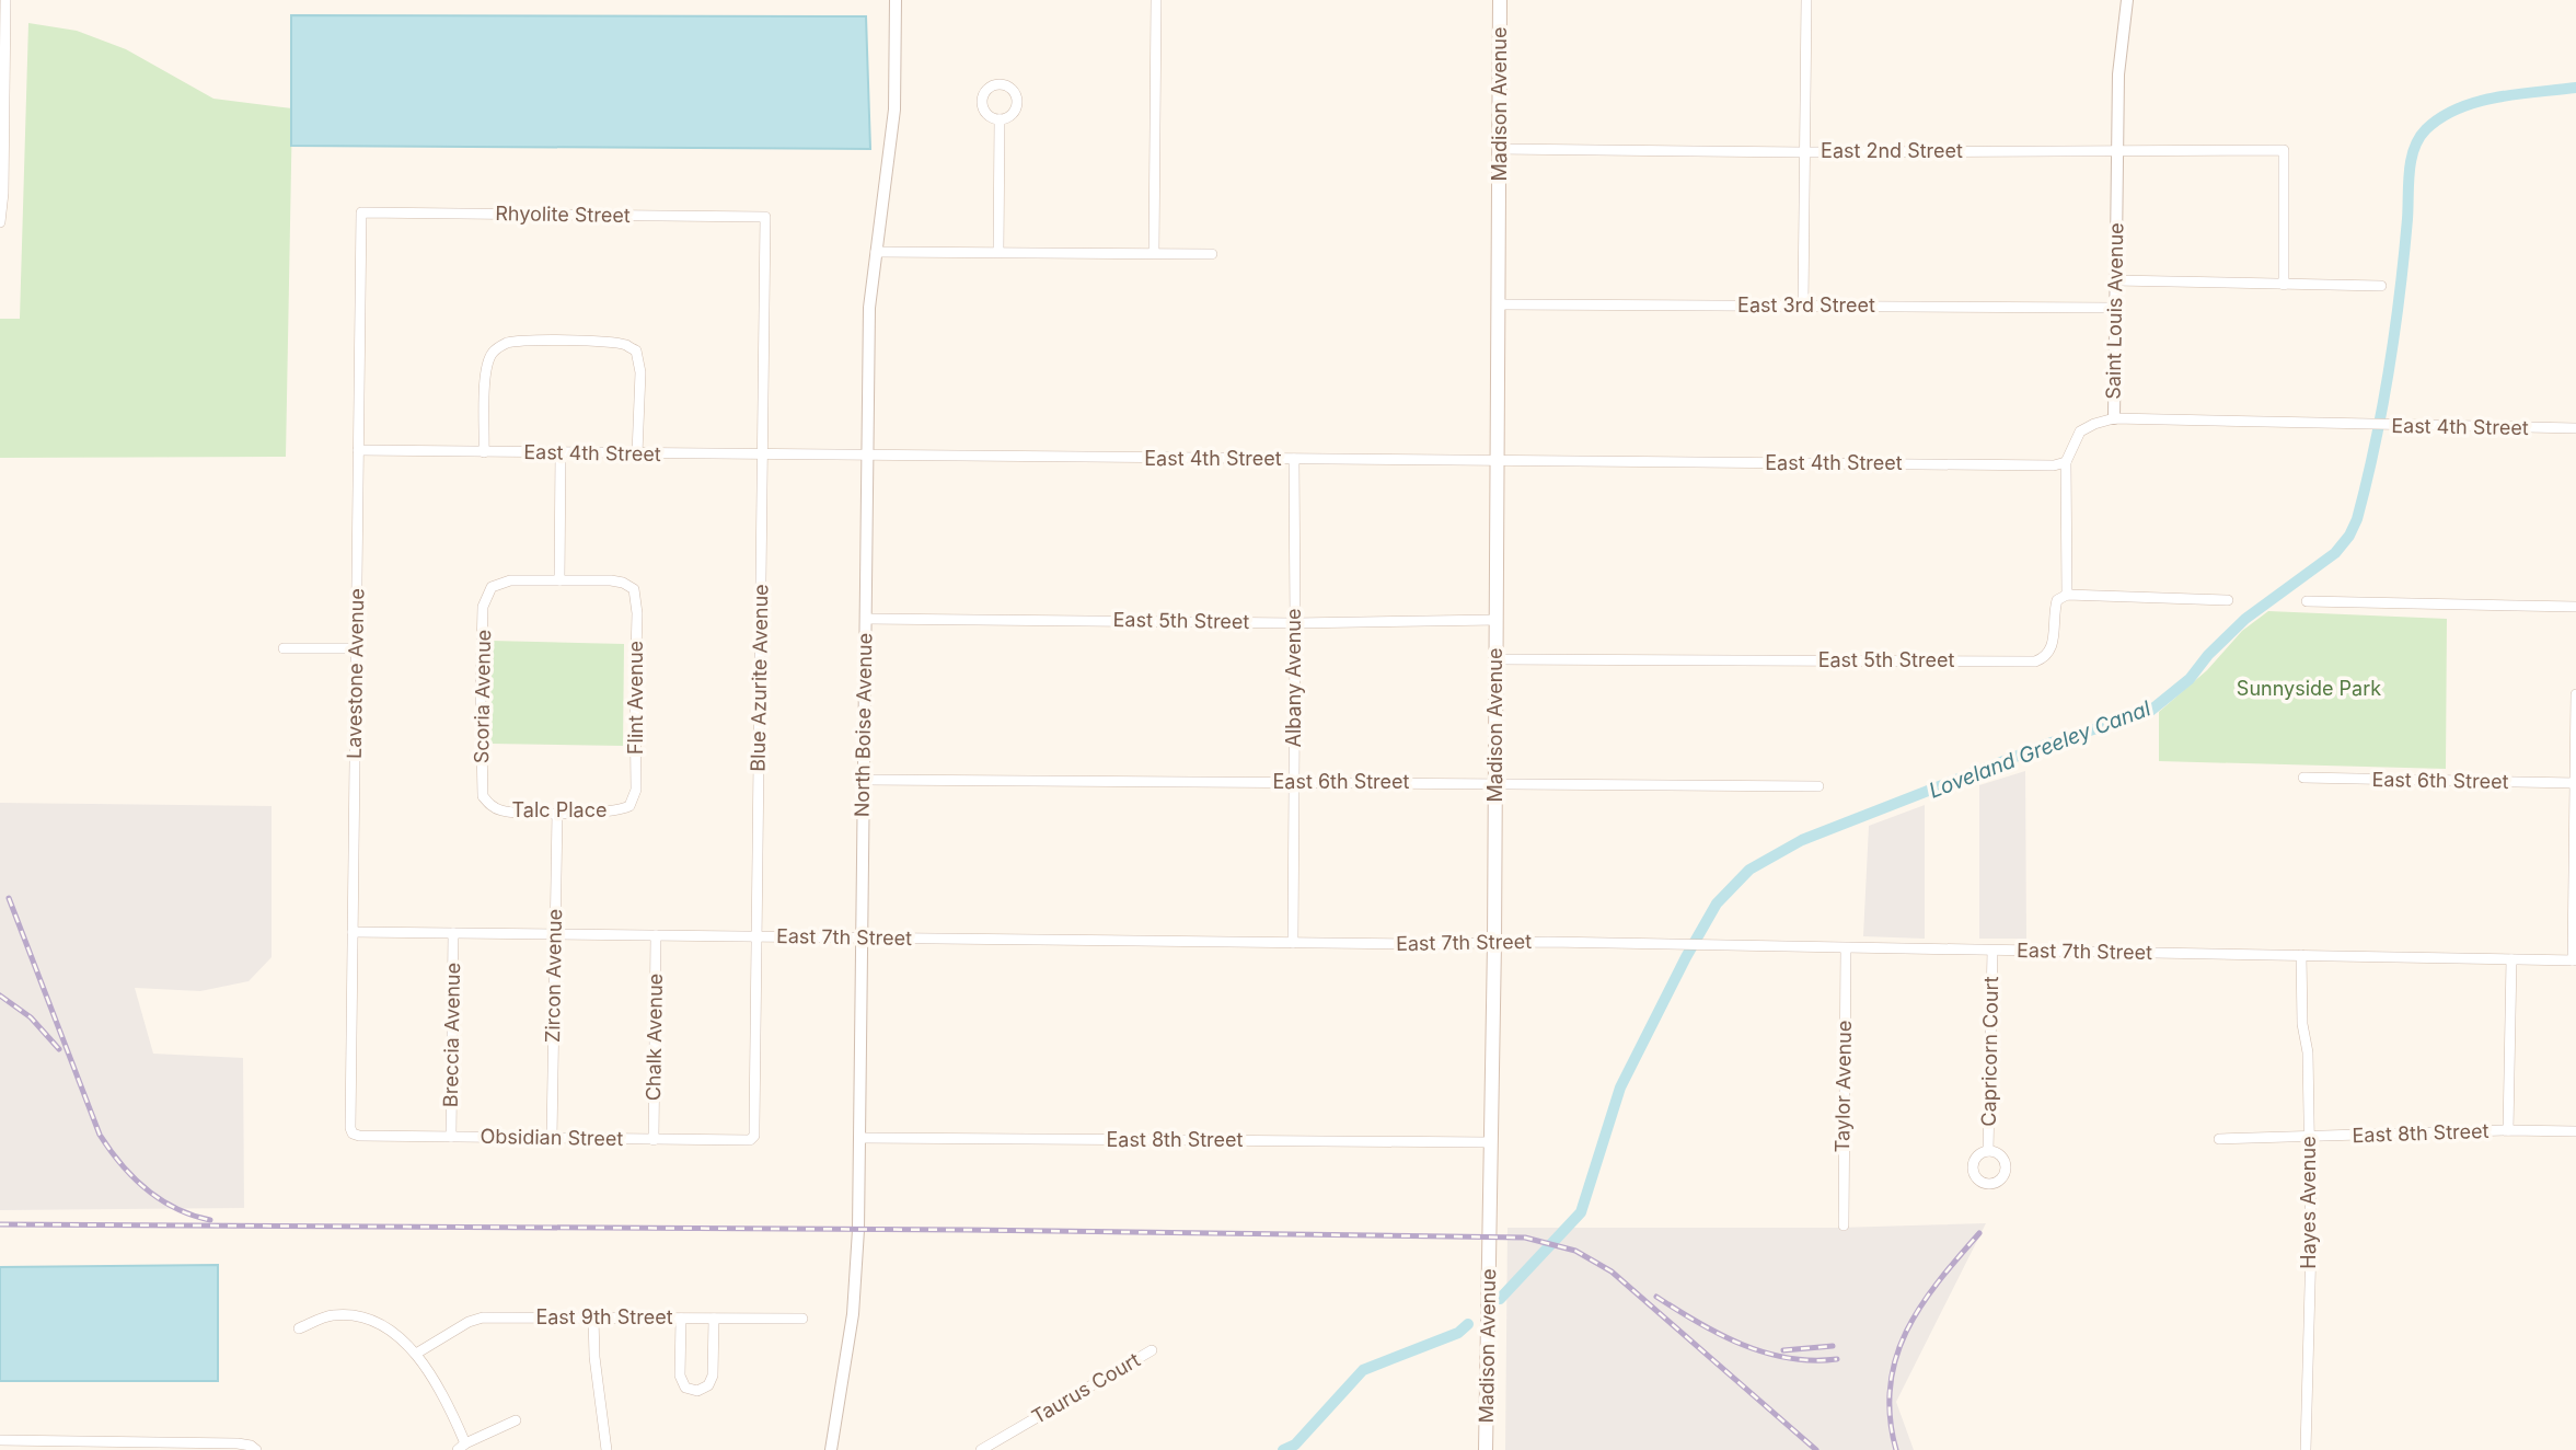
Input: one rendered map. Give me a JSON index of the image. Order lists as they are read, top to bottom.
{
  "streets": {
    "main road": ["Madison Avenue"],
    "street": [
      "East 2nd Street",
      "Rhyolite Street",
      "East 3rd Street",
      "Saint Louis Avenue",
      "East 4th Street",
      "East 5th Street",
      "Lavestone Avenue",
      "Blue Azurite Avenue",
      "Albany Avenue",
      "Scoria Avenue",
      "Flint Avenue",
      "North Boise Avenue",
      "East 6th Street",
      "Talc Place",
      "East 7th Street",
      "Zircon Avenue",
      "Breccia Avenue",
      "Chalk Avenue",
      "Capricorn Court",
      "Taylor Avenue",
      "East 8th Street",
      "Obsidian Street",
      "Hayes Avenue",
      "East 9th Street",
      "Taurus Court"
    ]
  },
  "crossings": [
    ["Madison Avenue", "East 2nd Street"],
    ["Madison Avenue", "East 3rd Street"],
    ["Madison Avenue", "East 4th Street"],
    ["Madison Avenue", "East 5th Street"],
    ["Madison Avenue", "East 6th Street"],
    ["Madison Avenue", "East 7th Street"],
    ["Madison Avenue", "East 8th Street"],
    ["East 2nd Street", "Saint Louis Avenue"],
    ["Rhyolite Street", "Lavestone Avenue"],
    ["Rhyolite Street", "Blue Azurite Avenue"],
    ["East 3rd Street", "Saint Louis Avenue"],
    ["Saint Louis Avenue", "East 4th Street"],
    ["Saint Louis Avenue", "East 5th Street"],
    ["East 4th Street", "Lavestone Avenue"],
    ["East 4th Street", "Blue Azurite Avenue"],
    ["East 4th Street", "Albany Avenue"],
    ["East 4th Street", "North Boise Avenue"],
    ["East 5th Street", "Albany Avenue"],
    ["East 5th Street", "North Boise Avenue"],
    ["Lavestone Avenue", "East 7th Street"],
    ["Lavestone Avenue", "Obsidian Street"],
    ["Blue Azurite Avenue", "East 7th Street"],
    ["Blue Azurite Avenue", "Obsidian Street"],
    ["Albany Avenue", "East 6th Street"],
    ["Albany Avenue", "East 7th Street"],
    ["Scoria Avenue", "Flint Avenue"],
    ["Scoria Avenue", "Talc Place"],
    ["Flint Avenue", "Talc Place"],
    ["North Boise Avenue", "East 6th Street"],
    ["North Boise Avenue", "East 7th Street"],
    ["North Boise Avenue", "East 8th Street"],
    ["Talc Place", "Zircon Avenue"],
    ["East 7th Street", "Zircon Avenue"],
    ["East 7th Street", "Breccia Avenue"],
    ["East 7th Street", "Chalk Avenue"],
    ["East 7th Street", "Capricorn Court"],
    ["East 7th Street", "Taylor Avenue"],
    ["East 7th Street", "Hayes Avenue"],
    ["Zircon Avenue", "Obsidian Street"],
    ["Breccia Avenue", "Obsidian Street"],
    ["Chalk Avenue", "Obsidian Street"],
    ["East 8th Street", "Hayes Avenue"]
  ],
  "water": ["Loveland Greeley Canal"],
  "parks": ["Sunnyside Park"]
}
